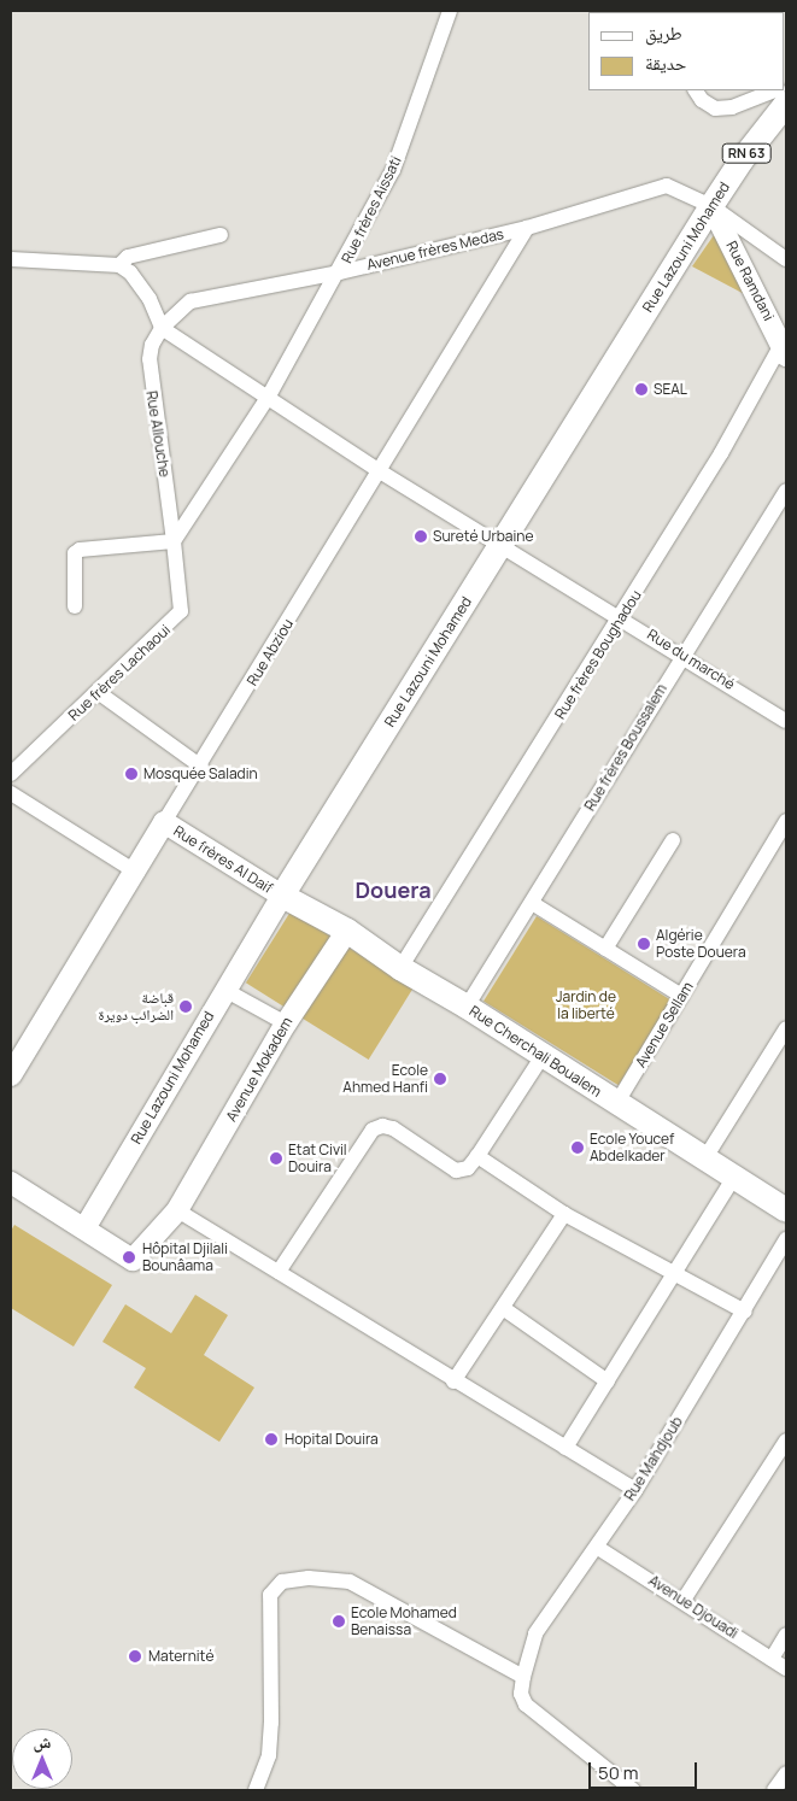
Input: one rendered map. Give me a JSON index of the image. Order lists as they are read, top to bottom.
{
  "streets": {
    "main road": ["RN 63", "Rue Lazouni Mohamed", "Rue Cherchali Boualem"],
    "street": [
      "Rue frères Aissati",
      "Avenue frères Medas",
      "Rue Ramdani",
      "Rue Allouche",
      "Rue Abziou",
      "Rue frères Boughadou",
      "Rue du marché",
      "Rue frères Lachaoui",
      "Rue frères Boussalem",
      "Rue frères Al Daif",
      "Avenue Sellam",
      "Avenue Mokadem",
      "Rue Mahdjoub",
      "Avenue Djouadi"
    ]
  },
  "crossings": [
    ["Rue frères Aissati", "Avenue frères Medas"],
    ["Rue frères Aissati", "Rue du marché"],
    ["Rue Lazouni Mohamed", "Avenue frères Medas"],
    ["Rue Lazouni Mohamed", "Rue Ramdani"],
    ["Rue Lazouni Mohamed", "Rue du marché"],
    ["Rue Lazouni Mohamed", "Rue frères Al Daif"],
    ["Rue Lazouni Mohamed", "Rue Cherchali Boualem"],
    ["Rue Lazouni Mohamed", "Avenue Mokadem"],
    ["Avenue frères Medas", "Rue Ramdani"],
    ["Avenue frères Medas", "Rue Allouche"],
    ["Avenue frères Medas", "Rue Abziou"],
    ["Avenue frères Medas", "Rue du marché"],
    ["Rue Ramdani", "Rue frères Boughadou"],
    ["Rue Allouche", "Rue du marché"],
    ["Rue Allouche", "Rue frères Lachaoui"],
    ["Rue Abziou", "Rue du marché"],
    ["Rue Abziou", "Rue frères Al Daif"],
    ["Rue frères Boughadou", "Rue du marché"],
    ["Rue frères Boughadou", "Rue Cherchali Boualem"],
    ["Rue du marché", "Rue frères Boussalem"],
    ["Rue frères Boussalem", "Rue Cherchali Boualem"],
    ["Rue frères Al Daif", "Rue Cherchali Boualem"],
    ["Avenue Sellam", "Rue Cherchali Boualem"],
    ["Rue Cherchali Boualem", "Avenue Mokadem"],
    ["Rue Mahdjoub", "Avenue Djouadi"]
  ],
  "districts": ["Douera"],
  "parks": ["Jardin de la liberté"],
  "places": [
    "SEAL",
    "Sureté Urbaine",
    "Mosquée Saladin",
    "Algérie Poste Douera",
    "قباضة الضرائب دويرة",
    "Ecole Ahmed Hanfi",
    "Ecole Youcef Abdelkader",
    "Etat Civil Douira",
    "Hôpital Djilali Bounâama",
    "Hopital Douira",
    "Ecole Mohamed Benaissa",
    "Maternité"
  ],
  "legend": ["طريق", "حديقة"],
  "scale_bar": "50 m",
  "north": "top"
}
